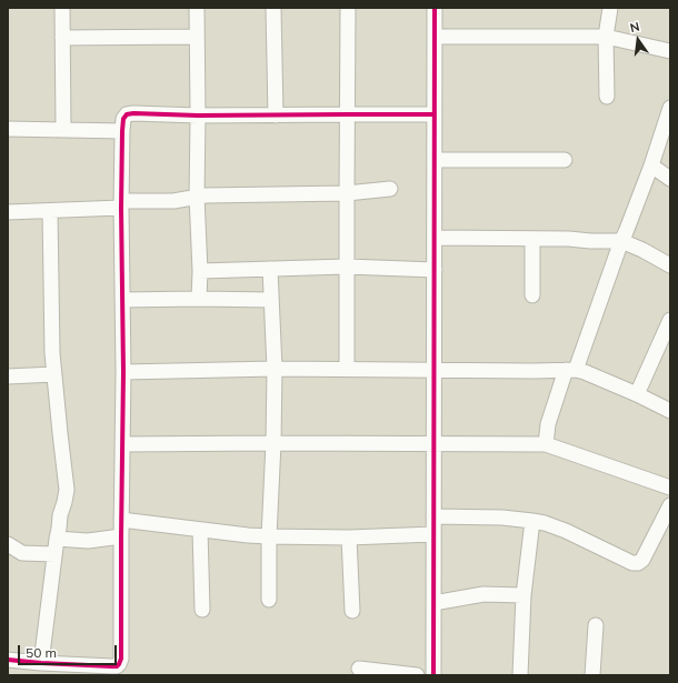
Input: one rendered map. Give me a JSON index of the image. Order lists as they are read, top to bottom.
{
  "scale_bar": "50 m",
  "north": "top"
}
